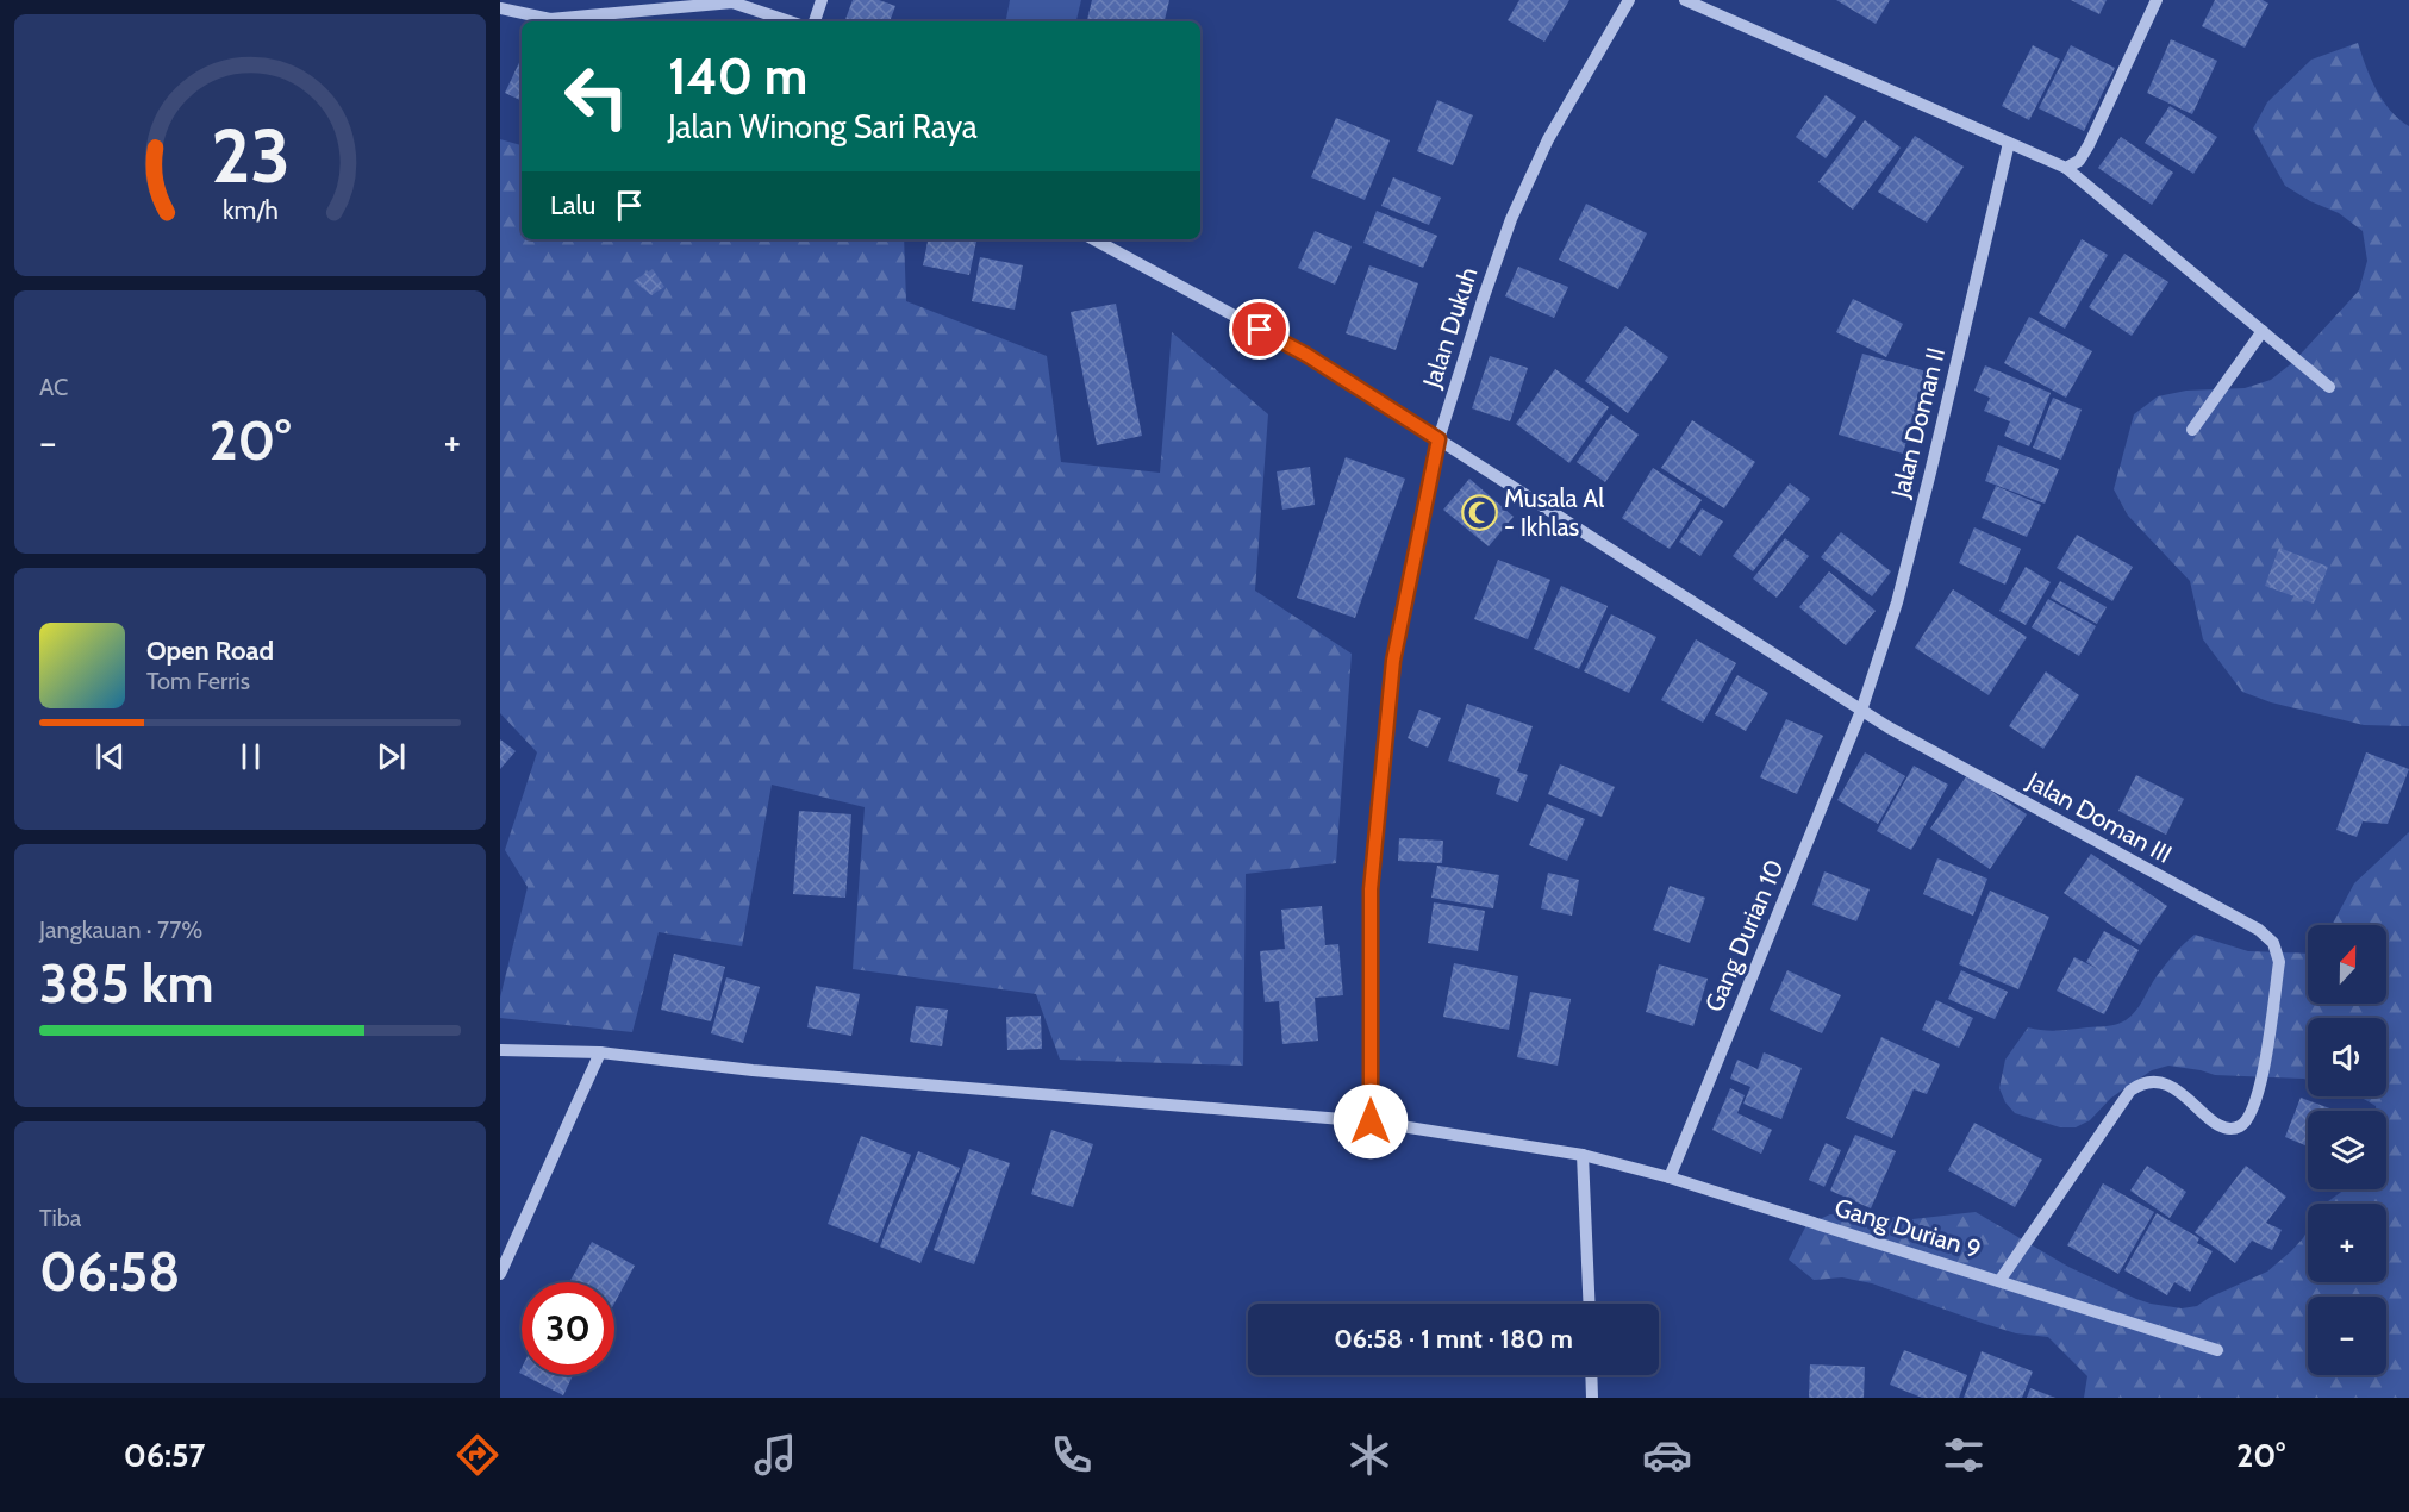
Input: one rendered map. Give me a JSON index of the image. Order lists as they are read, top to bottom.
{
  "streets": {
    "street": [
      "Jalan Dukuh",
      "Jalan Doman II",
      "Jalan Doman III",
      "Gang Durian 10",
      "Gang Durian 9"
    ]
  },
  "crossings": [
    ["Jalan Dukuh", "Jalan Doman III"],
    ["Jalan Dukuh", "Gang Durian 9"],
    ["Jalan Doman II", "Jalan Doman III"],
    ["Jalan Doman II", "Gang Durian 10"],
    ["Jalan Doman III", "Gang Durian 10"],
    ["Jalan Doman III", "Gang Durian 9"],
    ["Gang Durian 10", "Gang Durian 9"]
  ],
  "places": {
    "mosque": ["Musala Al - Ikhlas"]
  },
  "north": "top",
  "page": {
    "turn": ["140 m", "Jalan Winong Sari Raya"],
    "then": "Lalu",
    "tile": [
      "AC",
      ["Jangkauan · 77%", "385 km"],
      ["Tiba", "06:58"]
    ],
    "heat": ["−", "20°", "+"],
    "song": ["Open Road", "Tom Ferris"],
    "map_buttons": ["+", "−"],
    "limit": "30",
    "trip": "06:58 · 1 mnt · 180 m",
    "tabs": ["06:57", "20°"],
    "gauge": ["23", "km/h"]
  }
}
